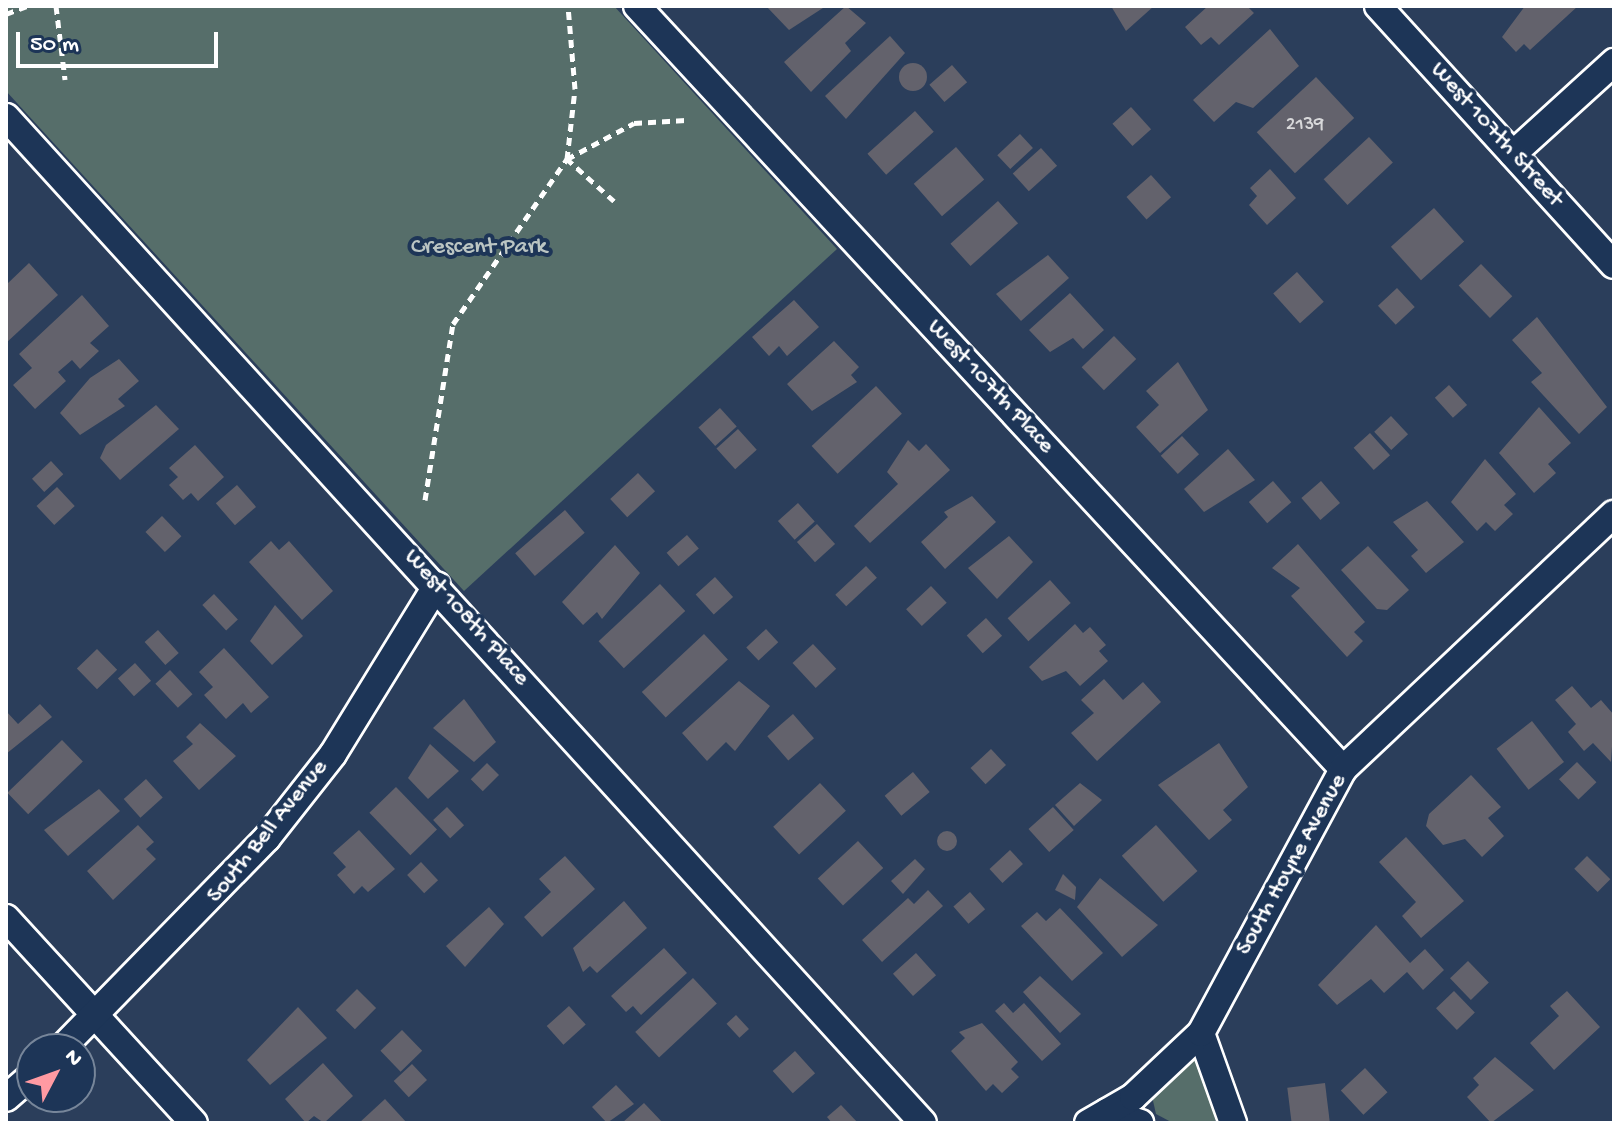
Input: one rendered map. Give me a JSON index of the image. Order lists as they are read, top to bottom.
{
  "streets": {
    "street": [
      "West 107th Street",
      "West 107th Place",
      "West 108th Place",
      "South Bell Avenue",
      "South Hoyne Avenue"
    ]
  },
  "crossings": [
    ["West 107th Place", "South Hoyne Avenue"],
    ["West 108th Place", "South Bell Avenue"]
  ],
  "parks": ["Crescent Park"],
  "house_numbers": ["2139"],
  "scale_bar": "50 m",
  "north": "top right"
}
